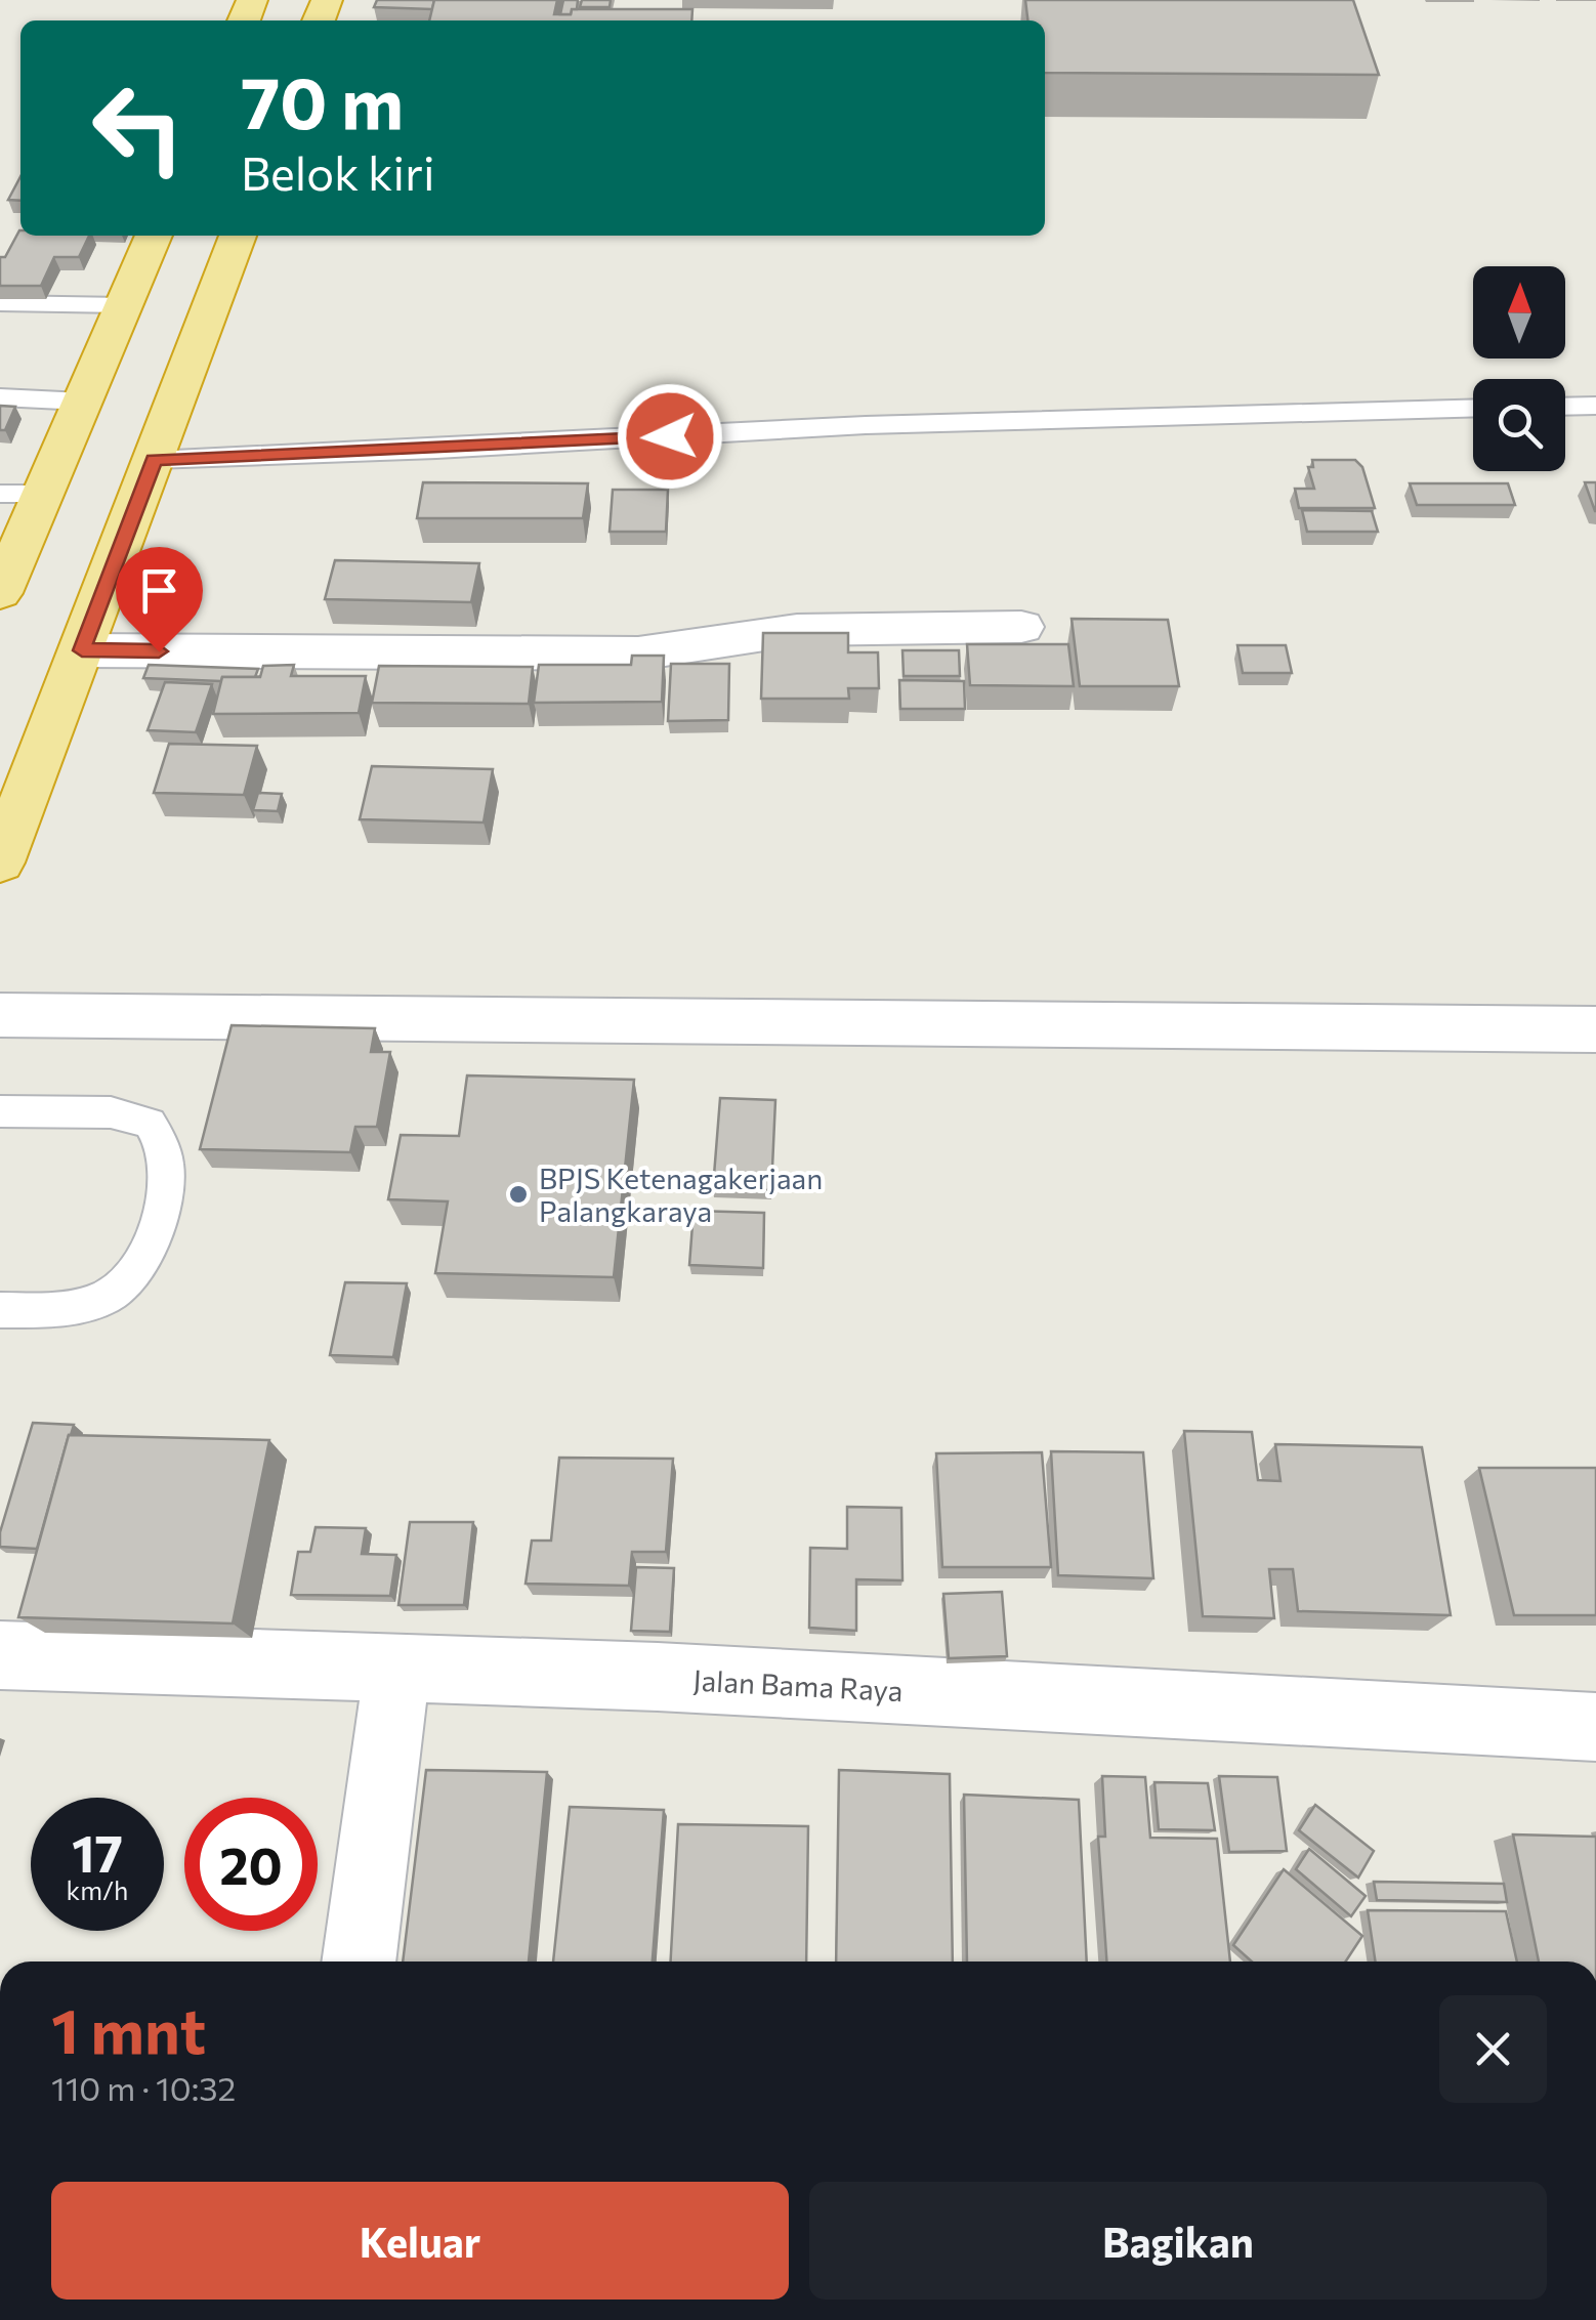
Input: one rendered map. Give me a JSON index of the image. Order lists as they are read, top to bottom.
{
  "streets": {
    "street": ["Jalan Bama Raya"]
  },
  "places": ["BPJS Ketenagakerjaan Palangkaraya"],
  "north": "top",
  "page": {
    "turn": ["70 m", "Belok kiri"],
    "speed": "17 km/h",
    "limit": "20",
    "heading": ["1 mnt", "110 m · 10:32"],
    "buttons": ["Keluar", "Bagikan"]
  }
}
